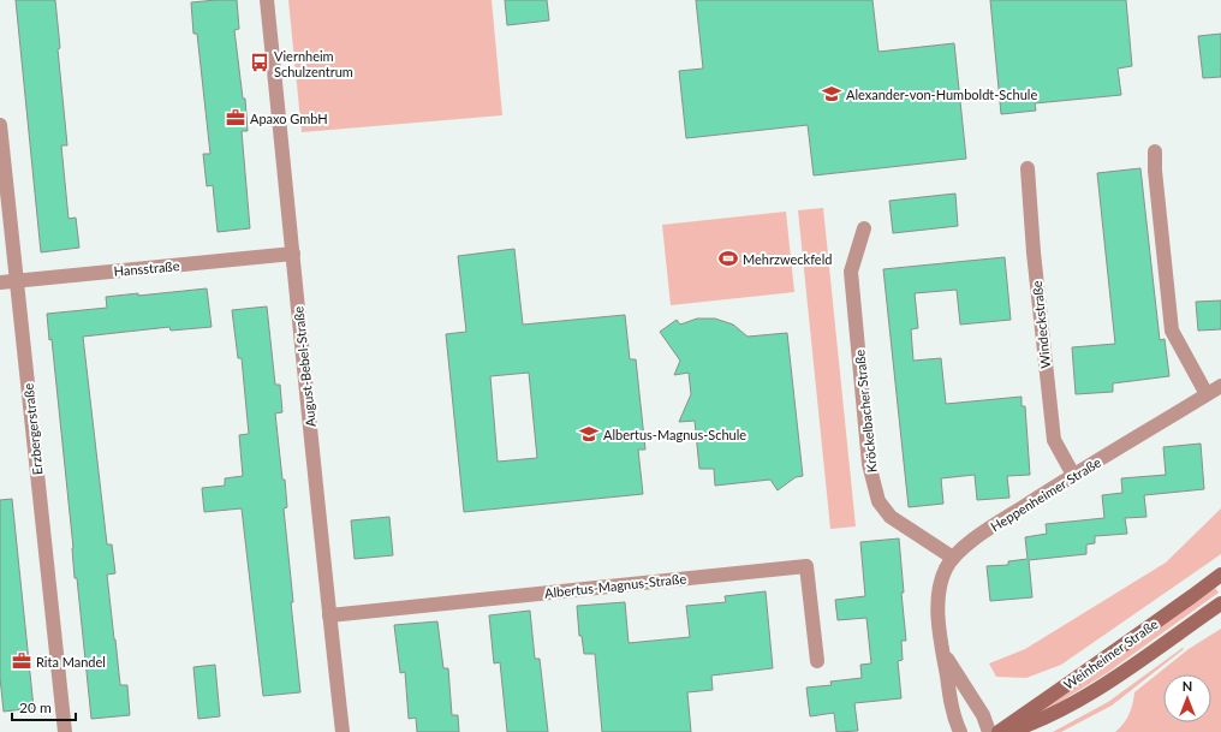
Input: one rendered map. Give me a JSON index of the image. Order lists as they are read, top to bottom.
{
  "streets": {
    "street": [
      "Hansstraße",
      "Windeckstraße",
      "August-Bebel-Straße",
      "Kröckelbacher Straße",
      "Erzbergerstraße",
      "Heppenheimer Straße",
      "Albertus-Magnus-Straße",
      "Weinheimer Straße"
    ]
  },
  "crossings": [
    ["Hansstraße", "August-Bebel-Straße"],
    ["Hansstraße", "Erzbergerstraße"],
    ["Windeckstraße", "Heppenheimer Straße"],
    ["August-Bebel-Straße", "Albertus-Magnus-Straße"],
    ["Kröckelbacher Straße", "Heppenheimer Straße"]
  ],
  "places": {
    "bus stop": ["Viernheim Schulzentrum"],
    "school or university": ["Alexander-von-Humboldt-Schule", "Albertus-Magnus-Schule"],
    "office": ["Apaxo GmbH", "Rita Mandel"],
    "sports": ["Mehrzweckfeld"]
  },
  "scale_bar": "20 m",
  "north": "top"
}
